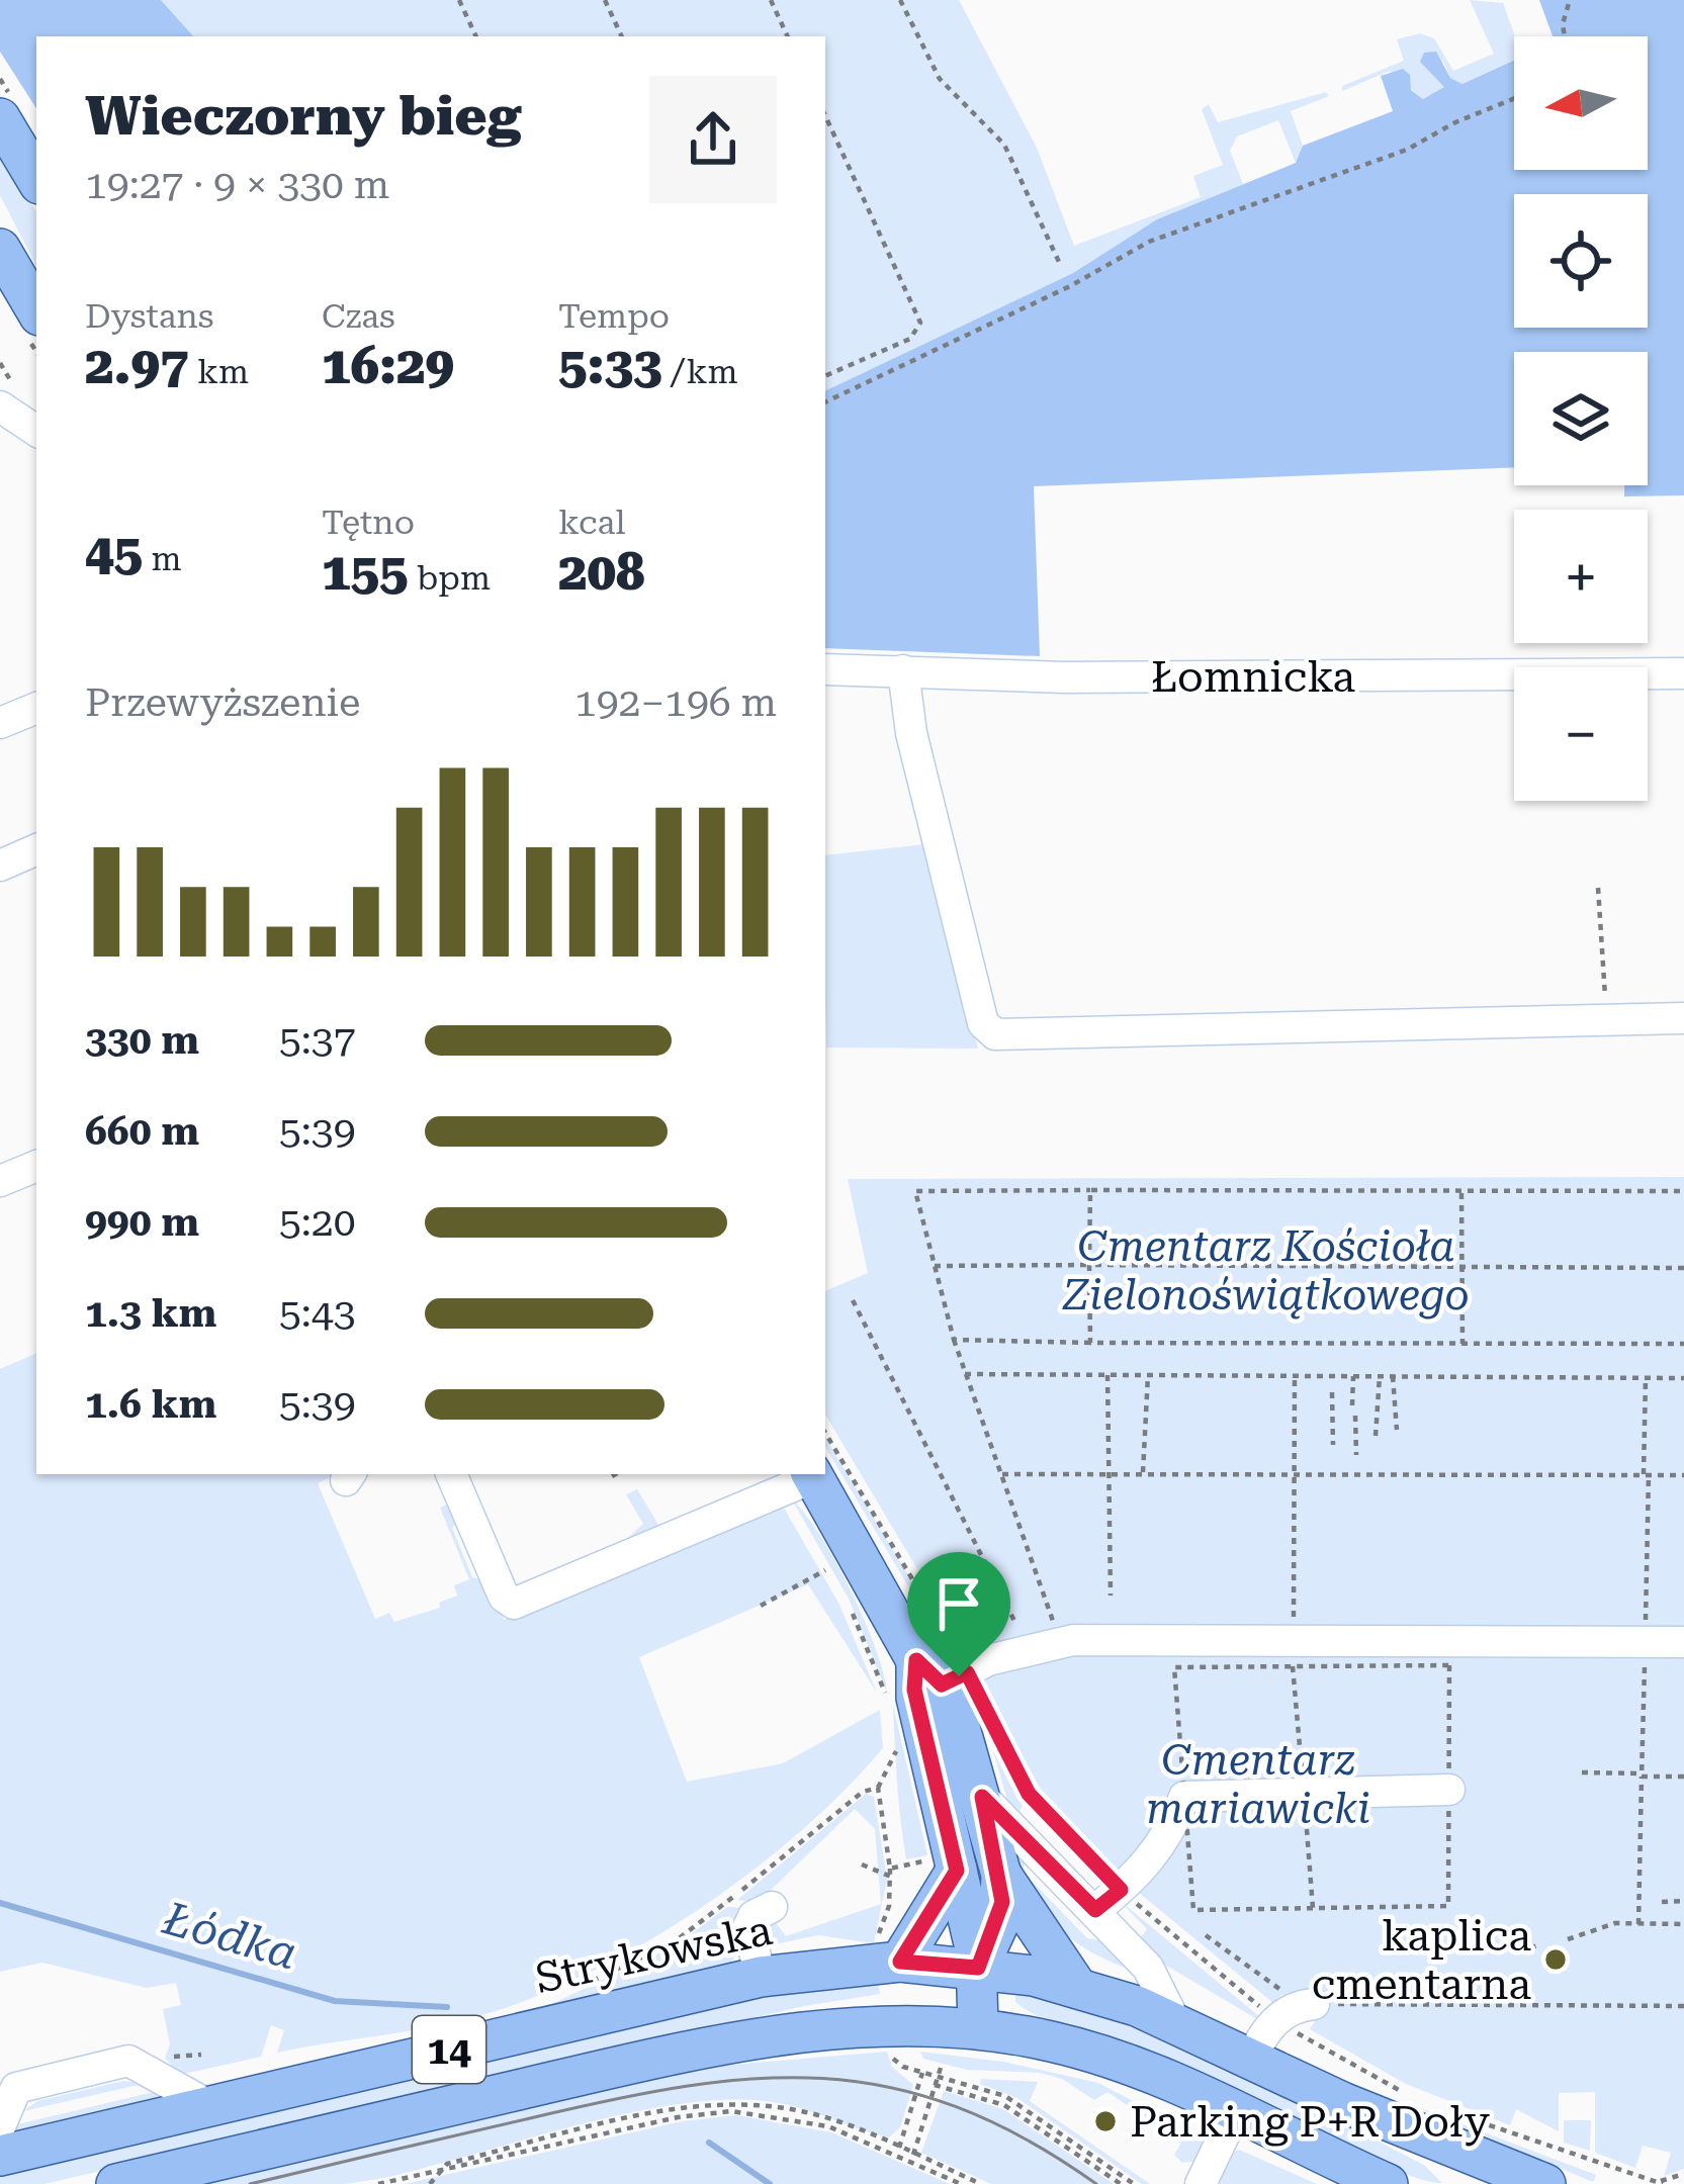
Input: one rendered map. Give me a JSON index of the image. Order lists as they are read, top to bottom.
{
  "streets": {
    "main road": ["Strykowska", "14"],
    "street": ["Łomnicka"]
  },
  "crossings": [
    ["Strykowska", "14"]
  ],
  "water": ["Łódka"],
  "parks": ["Cmentarz Kościoła Zielonoświątkowego", "Cmentarz mariawicki"],
  "places": ["kaplica cmentarna", "Parking P+R Doły"],
  "north": "left",
  "page": {
    "map_buttons": ["+", "−"],
    "heading": ["Wieczorny bieg", "19:27 · 9 × 330 m"],
    "stats": [
      ["Dystans", "2.97 km"],
      ["Czas", "16:29"],
      ["Tempo", "5:33 /km"],
      ["45 m"],
      ["Tętno", "155 bpm"],
      ["kcal", "208"]
    ],
    "chart": ["Przewyższenie", "192–196 m"],
    "list": [
      {
        "name": "330 m",
        "note": "5:37"
      },
      {
        "name": "660 m",
        "note": "5:39"
      },
      {
        "name": "990 m",
        "note": "5:20"
      },
      {
        "name": "1.3 km",
        "note": "5:43"
      },
      {
        "name": "1.6 km",
        "note": "5:39"
      }
    ]
  }
}
